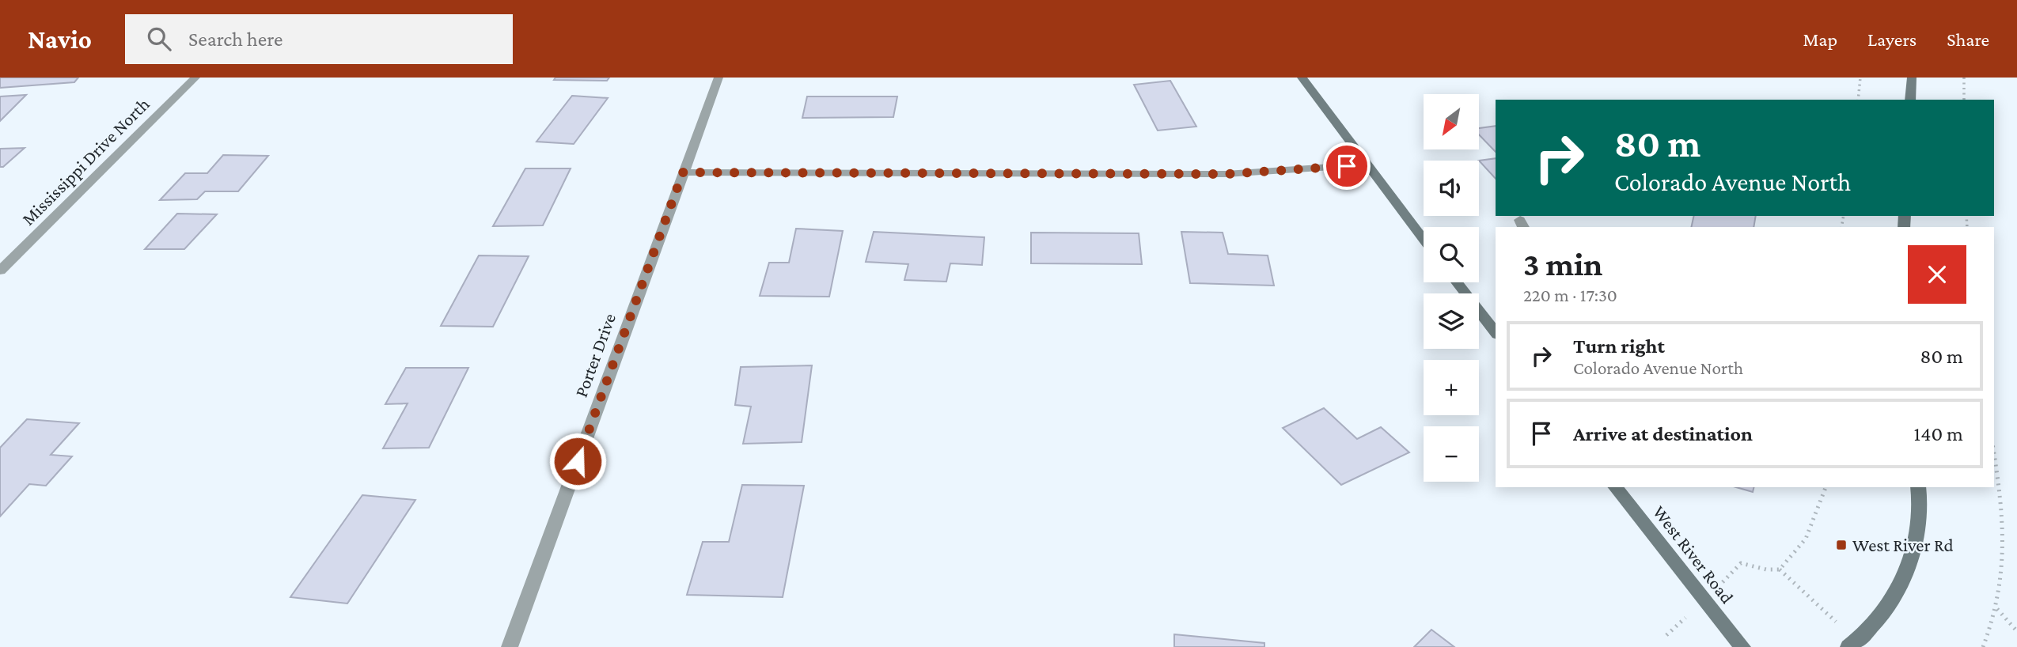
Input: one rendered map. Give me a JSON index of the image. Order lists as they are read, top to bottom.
{
  "streets": {
    "main road": ["West River Road"],
    "street": ["Mississippi Drive North", "Porter Drive"]
  },
  "places": {
    "transit": ["West River Rd"]
  },
  "north": "bottom left",
  "page": {
    "header": "Navio",
    "search": "Search here",
    "nav": ["Map", "Layers", "Share"],
    "map_buttons": ["+", "−"],
    "turn": ["80 m", "Colorado Avenue North"],
    "heading": ["3 min", "220 m · 17:30"],
    "list": [
      {
        "name": "Turn right",
        "note": "Colorado Avenue North",
        "value": "80 m"
      },
      {
        "name": "Arrive at destination",
        "value": "140 m"
      }
    ]
  }
}
